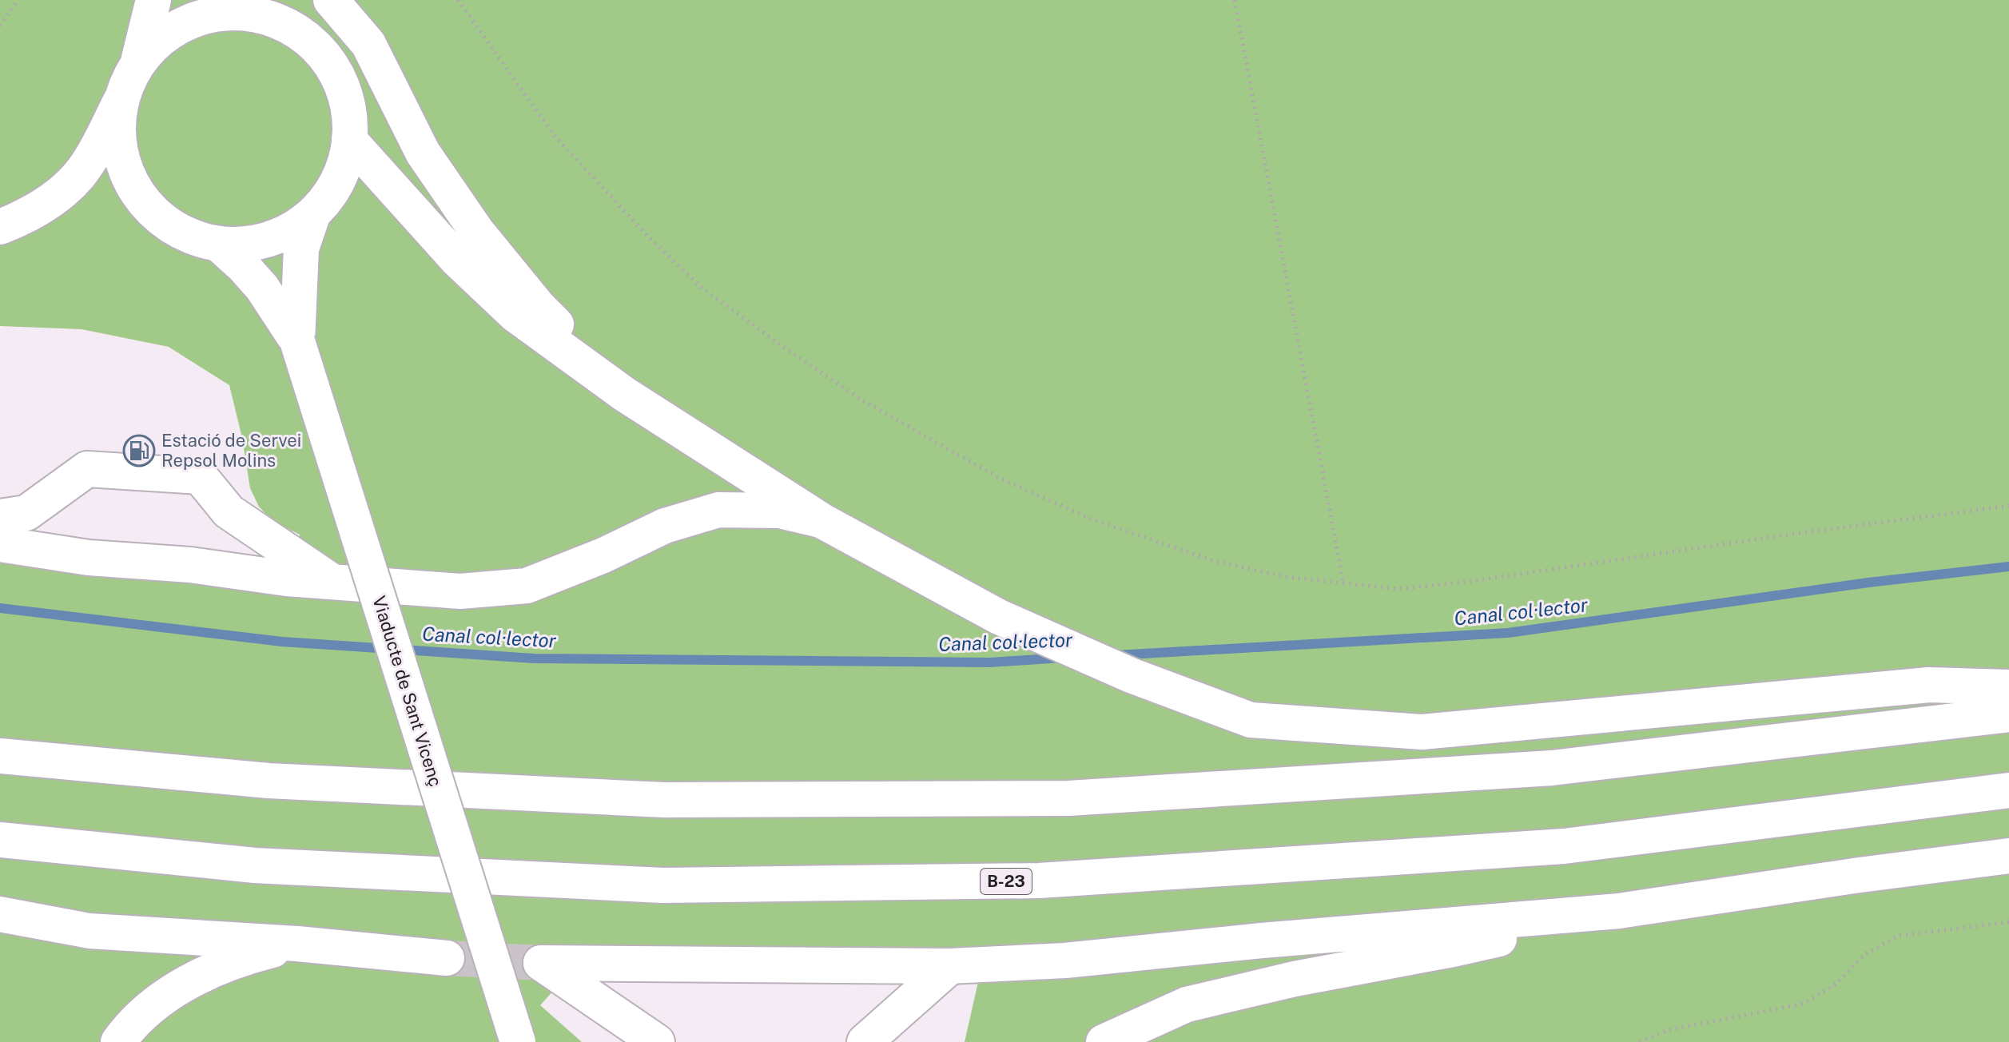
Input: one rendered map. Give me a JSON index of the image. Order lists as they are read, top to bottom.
{
  "streets": {
    "main road": ["Viaducte de Sant Vicenç", "B-23"]
  },
  "water": ["Canal col·lector"],
  "places": {
    "fuel station": ["Estació de Servei Repsol Molins"]
  }
}
